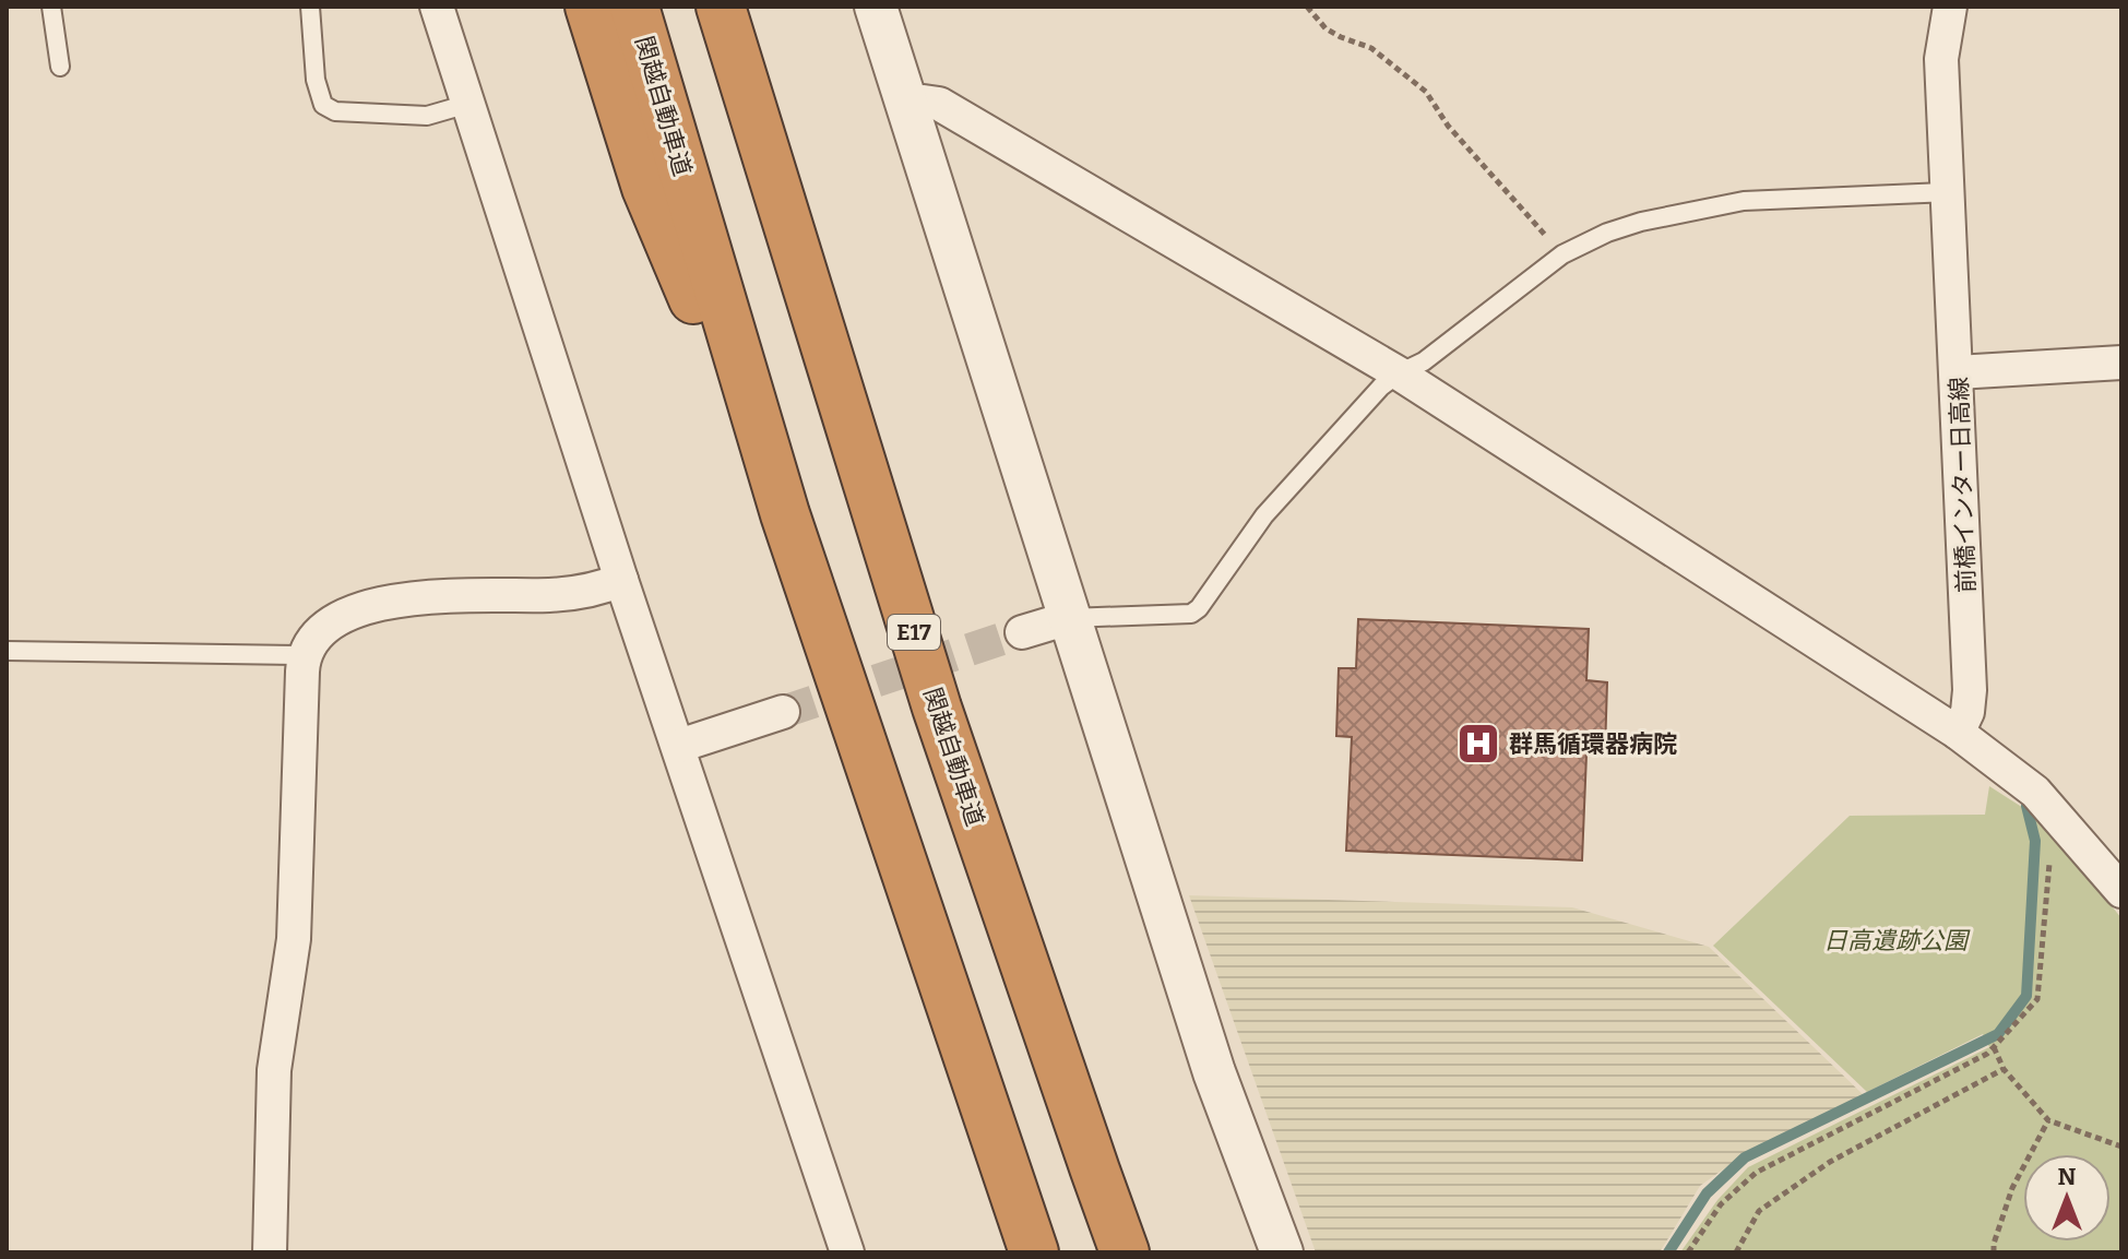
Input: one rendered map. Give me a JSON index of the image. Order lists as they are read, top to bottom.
{
  "streets": {
    "highway": ["関越自動車道", "E17"],
    "street": ["前橋インター日高線"]
  },
  "parks": ["日高遺跡公園"],
  "places": {
    "hospital": ["群馬循環器病院"]
  },
  "north": "top"
}
